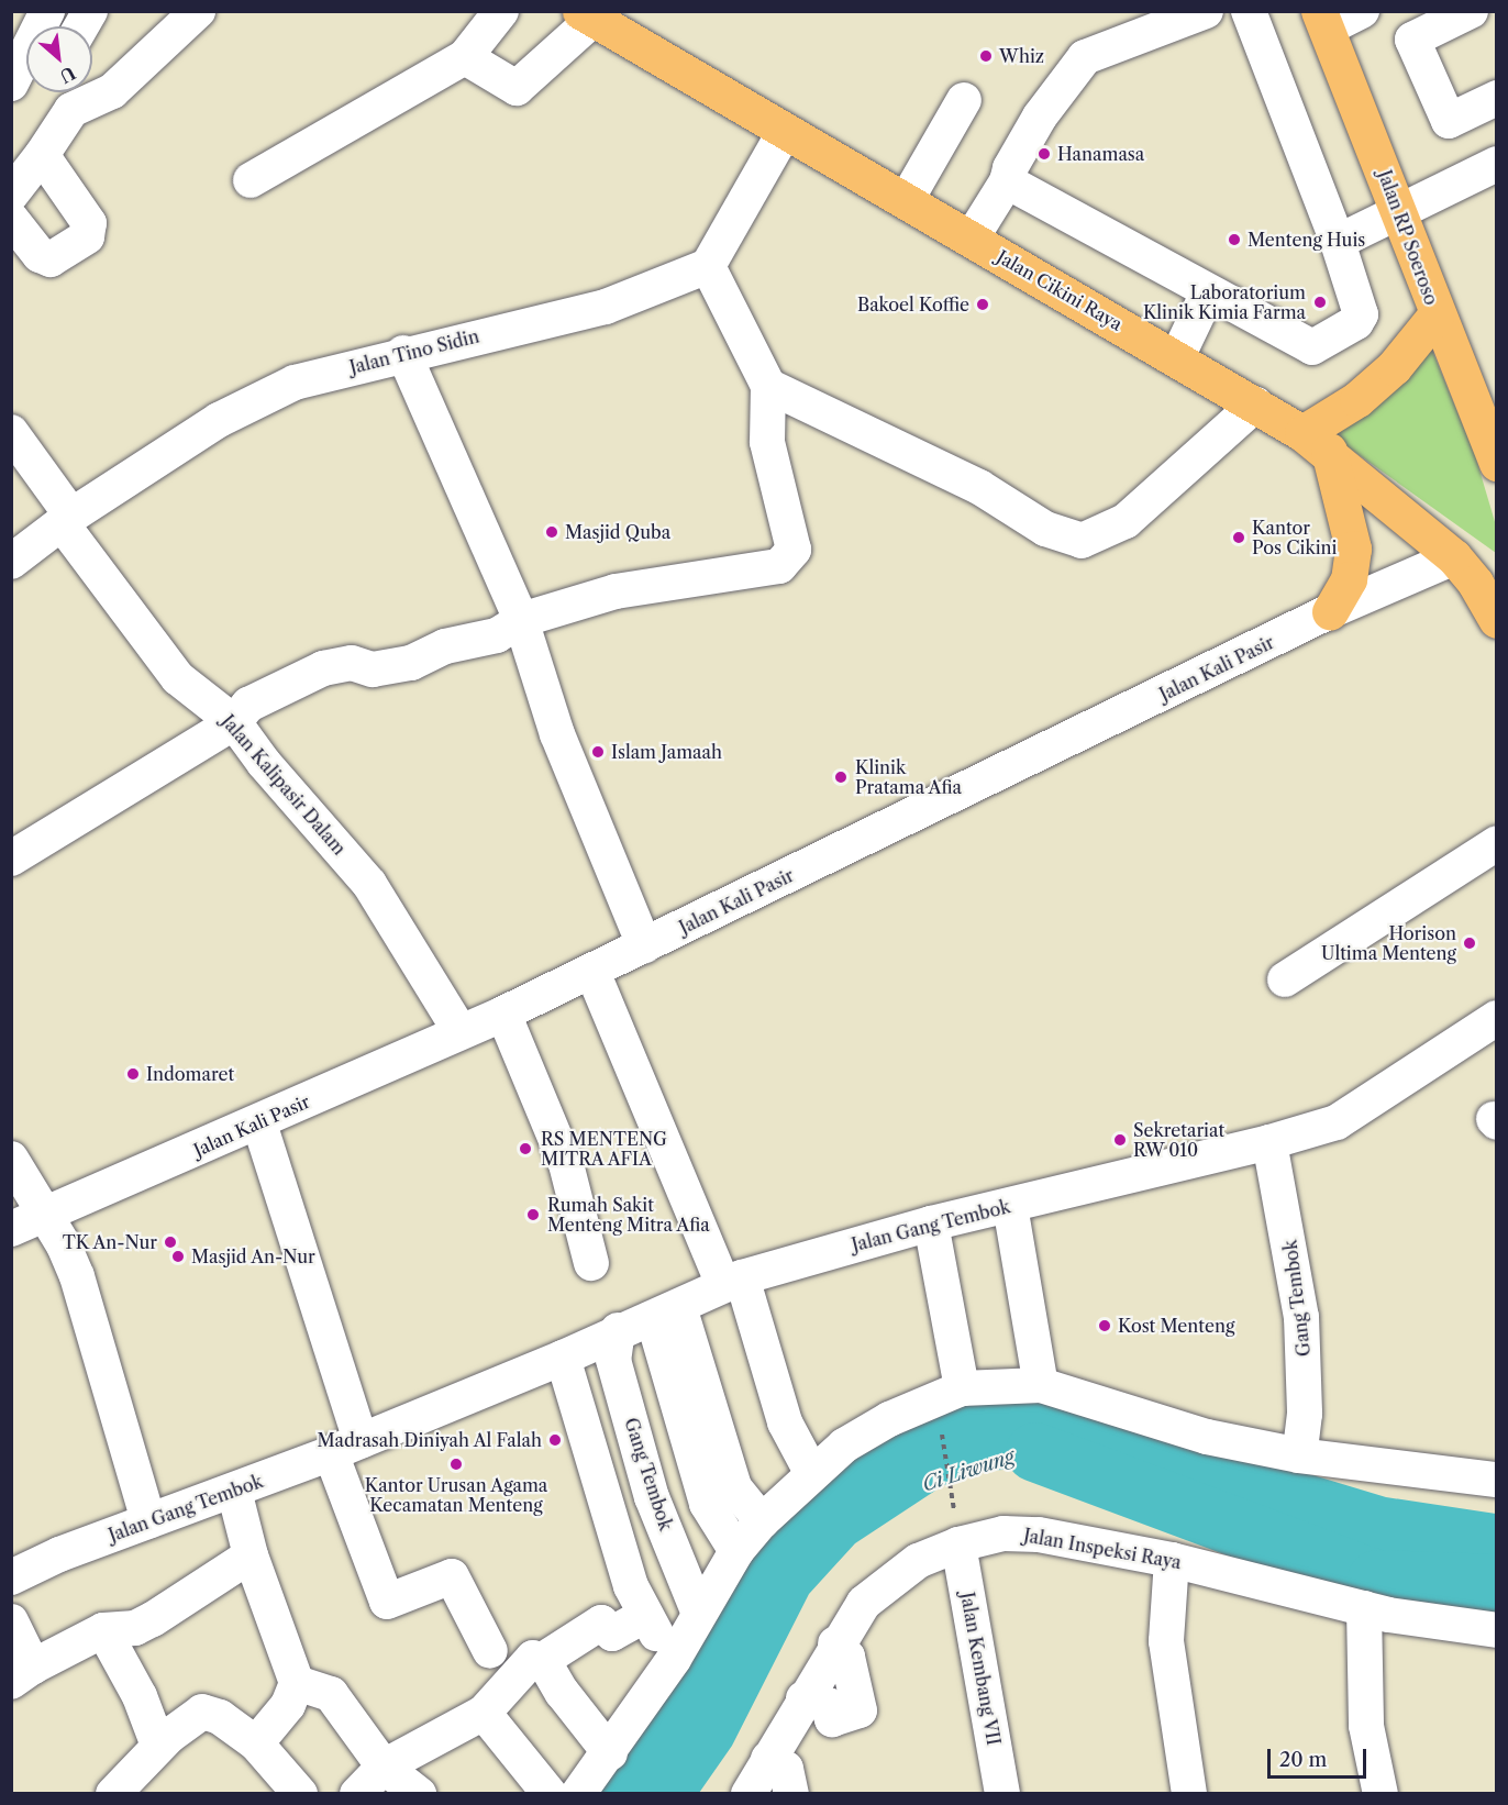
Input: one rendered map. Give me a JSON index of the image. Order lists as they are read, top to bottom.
{
  "streets": {
    "main road": ["Jalan RP Soeroso", "Jalan Cikini Raya"],
    "street": [
      "Jalan Tino Sidin",
      "Jalan Kali Pasir",
      "Jalan Kalipasir Dalam",
      "Jalan Gang Tembok",
      "Gang Tembok",
      "Jalan Inspeksi Raya",
      "Jalan Kembang VII"
    ]
  },
  "crossings": [
    ["Jalan Cikini Raya", "Jalan Kali Pasir"],
    ["Jalan Tino Sidin", "Jalan Kalipasir Dalam"],
    ["Jalan Kali Pasir", "Jalan Kalipasir Dalam"],
    ["Jalan Gang Tembok", "Gang Tembok"],
    ["Jalan Inspeksi Raya", "Jalan Kembang VII"]
  ],
  "water": ["Ci Liwung"],
  "places": [
    "Whiz",
    "Hanamasa",
    "Menteng Huis",
    "Laboratorium Klinik Kimia Farma",
    "Bakoel Koffie",
    "Masjid Quba",
    "Kantor Pos Cikini",
    "Islam Jamaah",
    "Klinik Pratama Afia",
    "Horison Ultima Menteng",
    "Indomaret",
    "Sekretariat RW 010",
    "RS MENTENG MITRA AFIA",
    "Rumah Sakit Menteng Mitra Afia",
    "TK An-Nur",
    "Masjid An-Nur",
    "Kost Menteng",
    "Madrasah Diniyah Al Falah",
    "Kantor Urusan Agama Kecamatan Menteng"
  ],
  "scale_bar": "20 m",
  "north": "bottom right"
}
